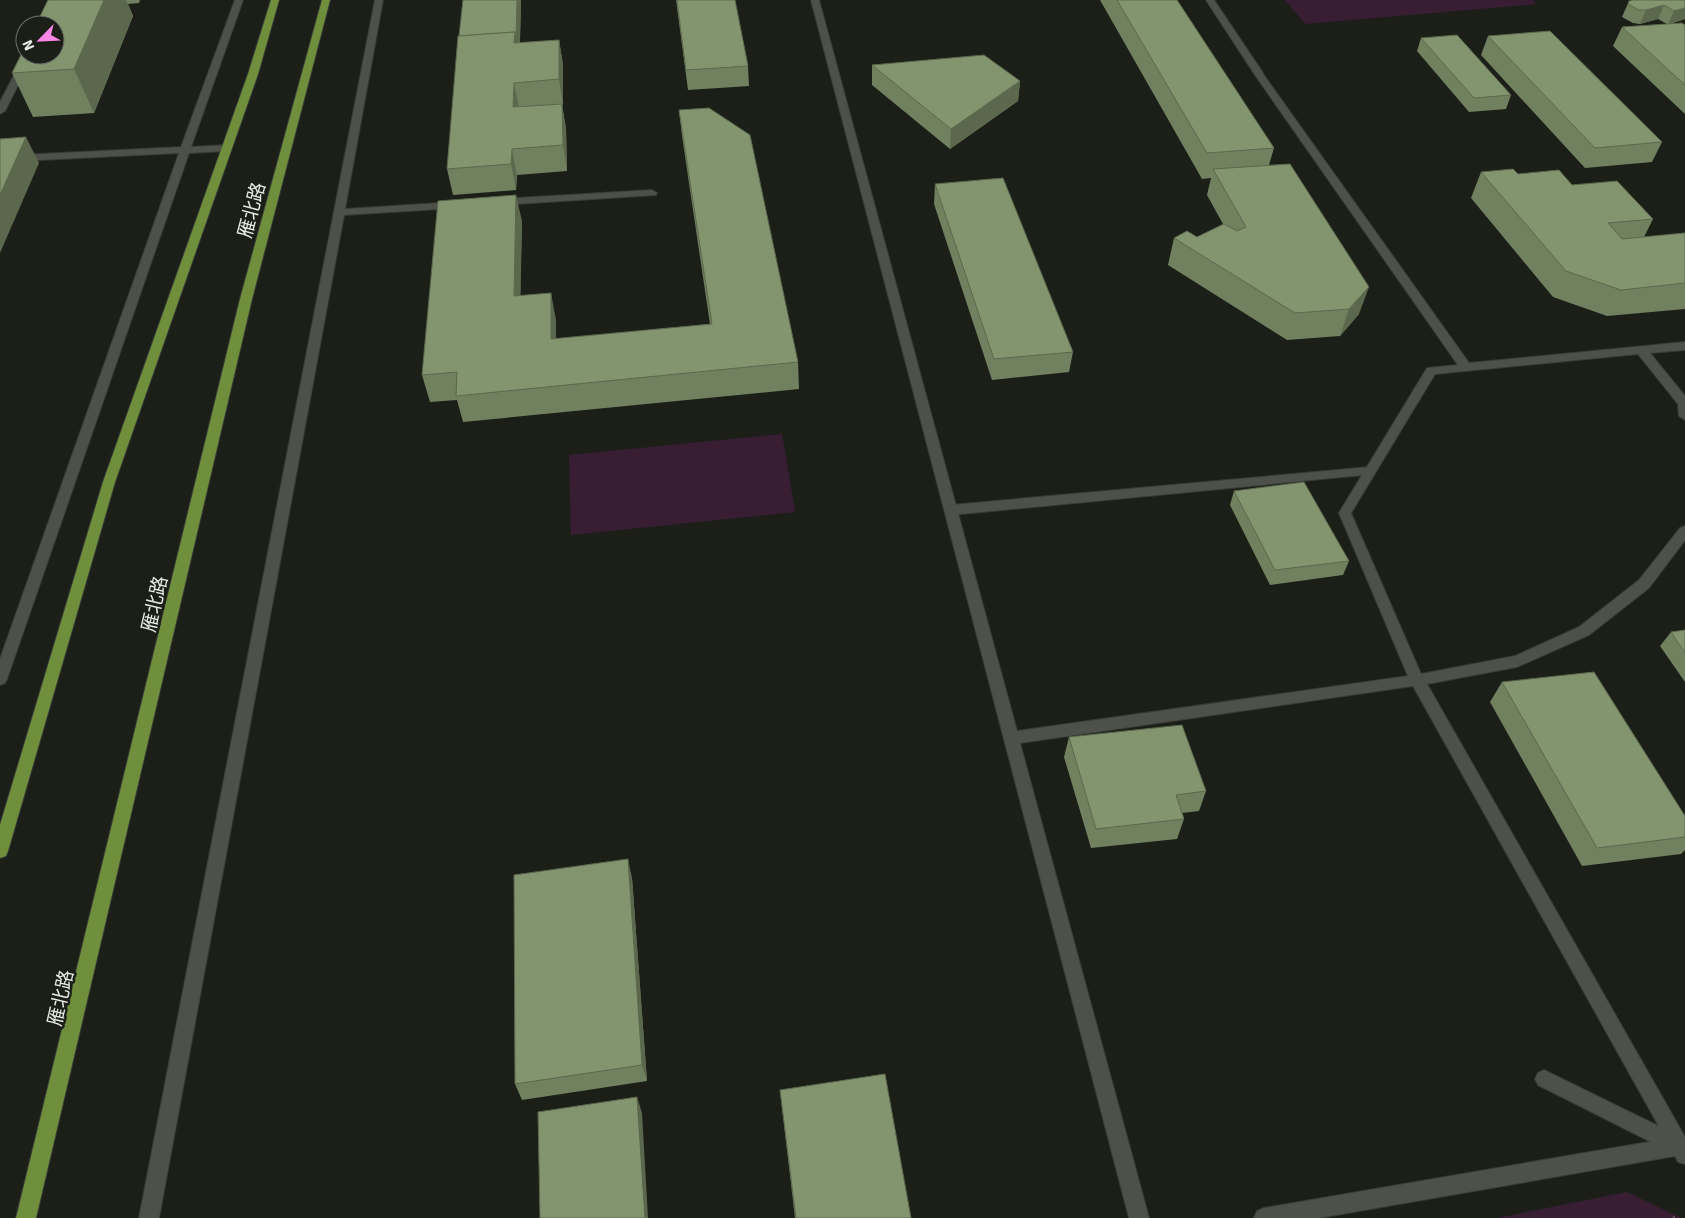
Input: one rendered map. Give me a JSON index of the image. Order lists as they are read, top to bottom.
{
  "streets": {
    "main road": ["雁北路"]
  },
  "north": "bottom left"
}
